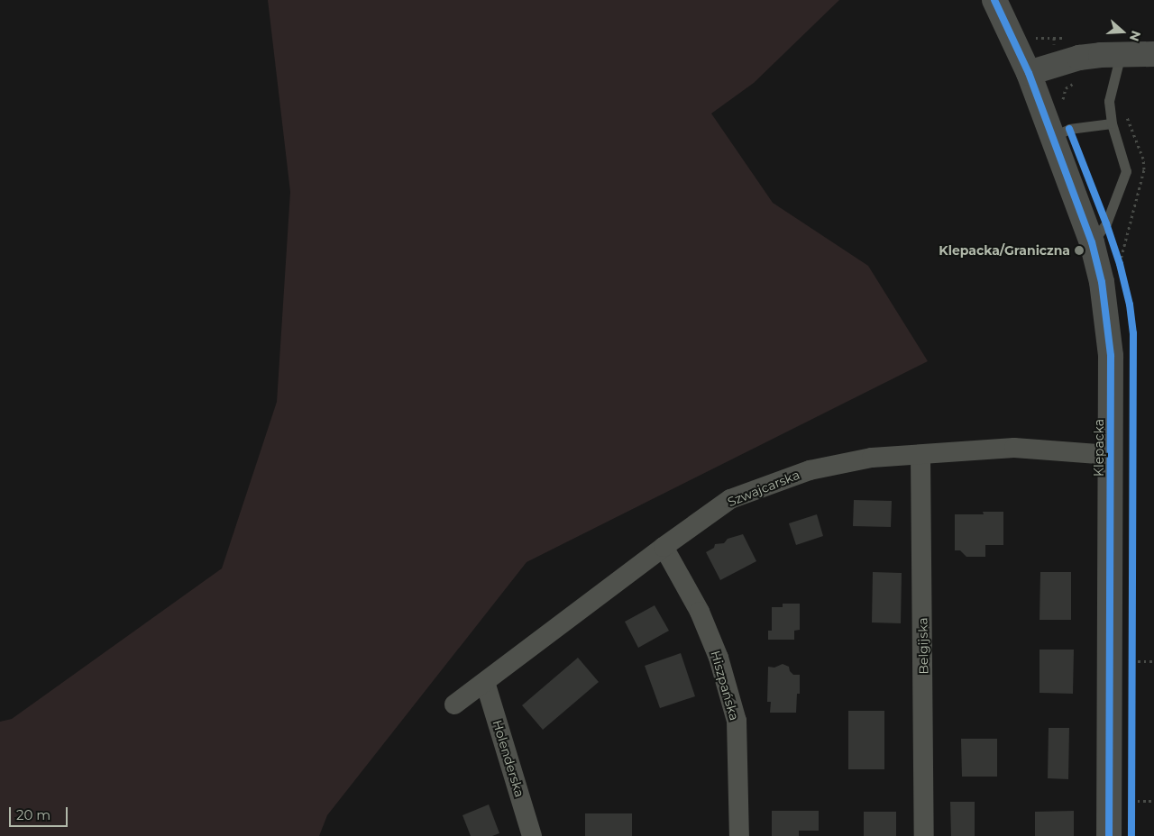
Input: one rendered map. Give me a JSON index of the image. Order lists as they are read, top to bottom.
{
  "streets": {
    "street": [
      "Klepacka",
      "Szwajcarska",
      "Belgijska",
      "Hiszpańska",
      "Holenderska"
    ]
  },
  "crossings": [
    ["Klepacka", "Szwajcarska"],
    ["Szwajcarska", "Belgijska"],
    ["Szwajcarska", "Hiszpańska"],
    ["Szwajcarska", "Holenderska"]
  ],
  "places": ["Klepacka/Graniczna"],
  "scale_bar": "20 m",
  "north": "right"
}
